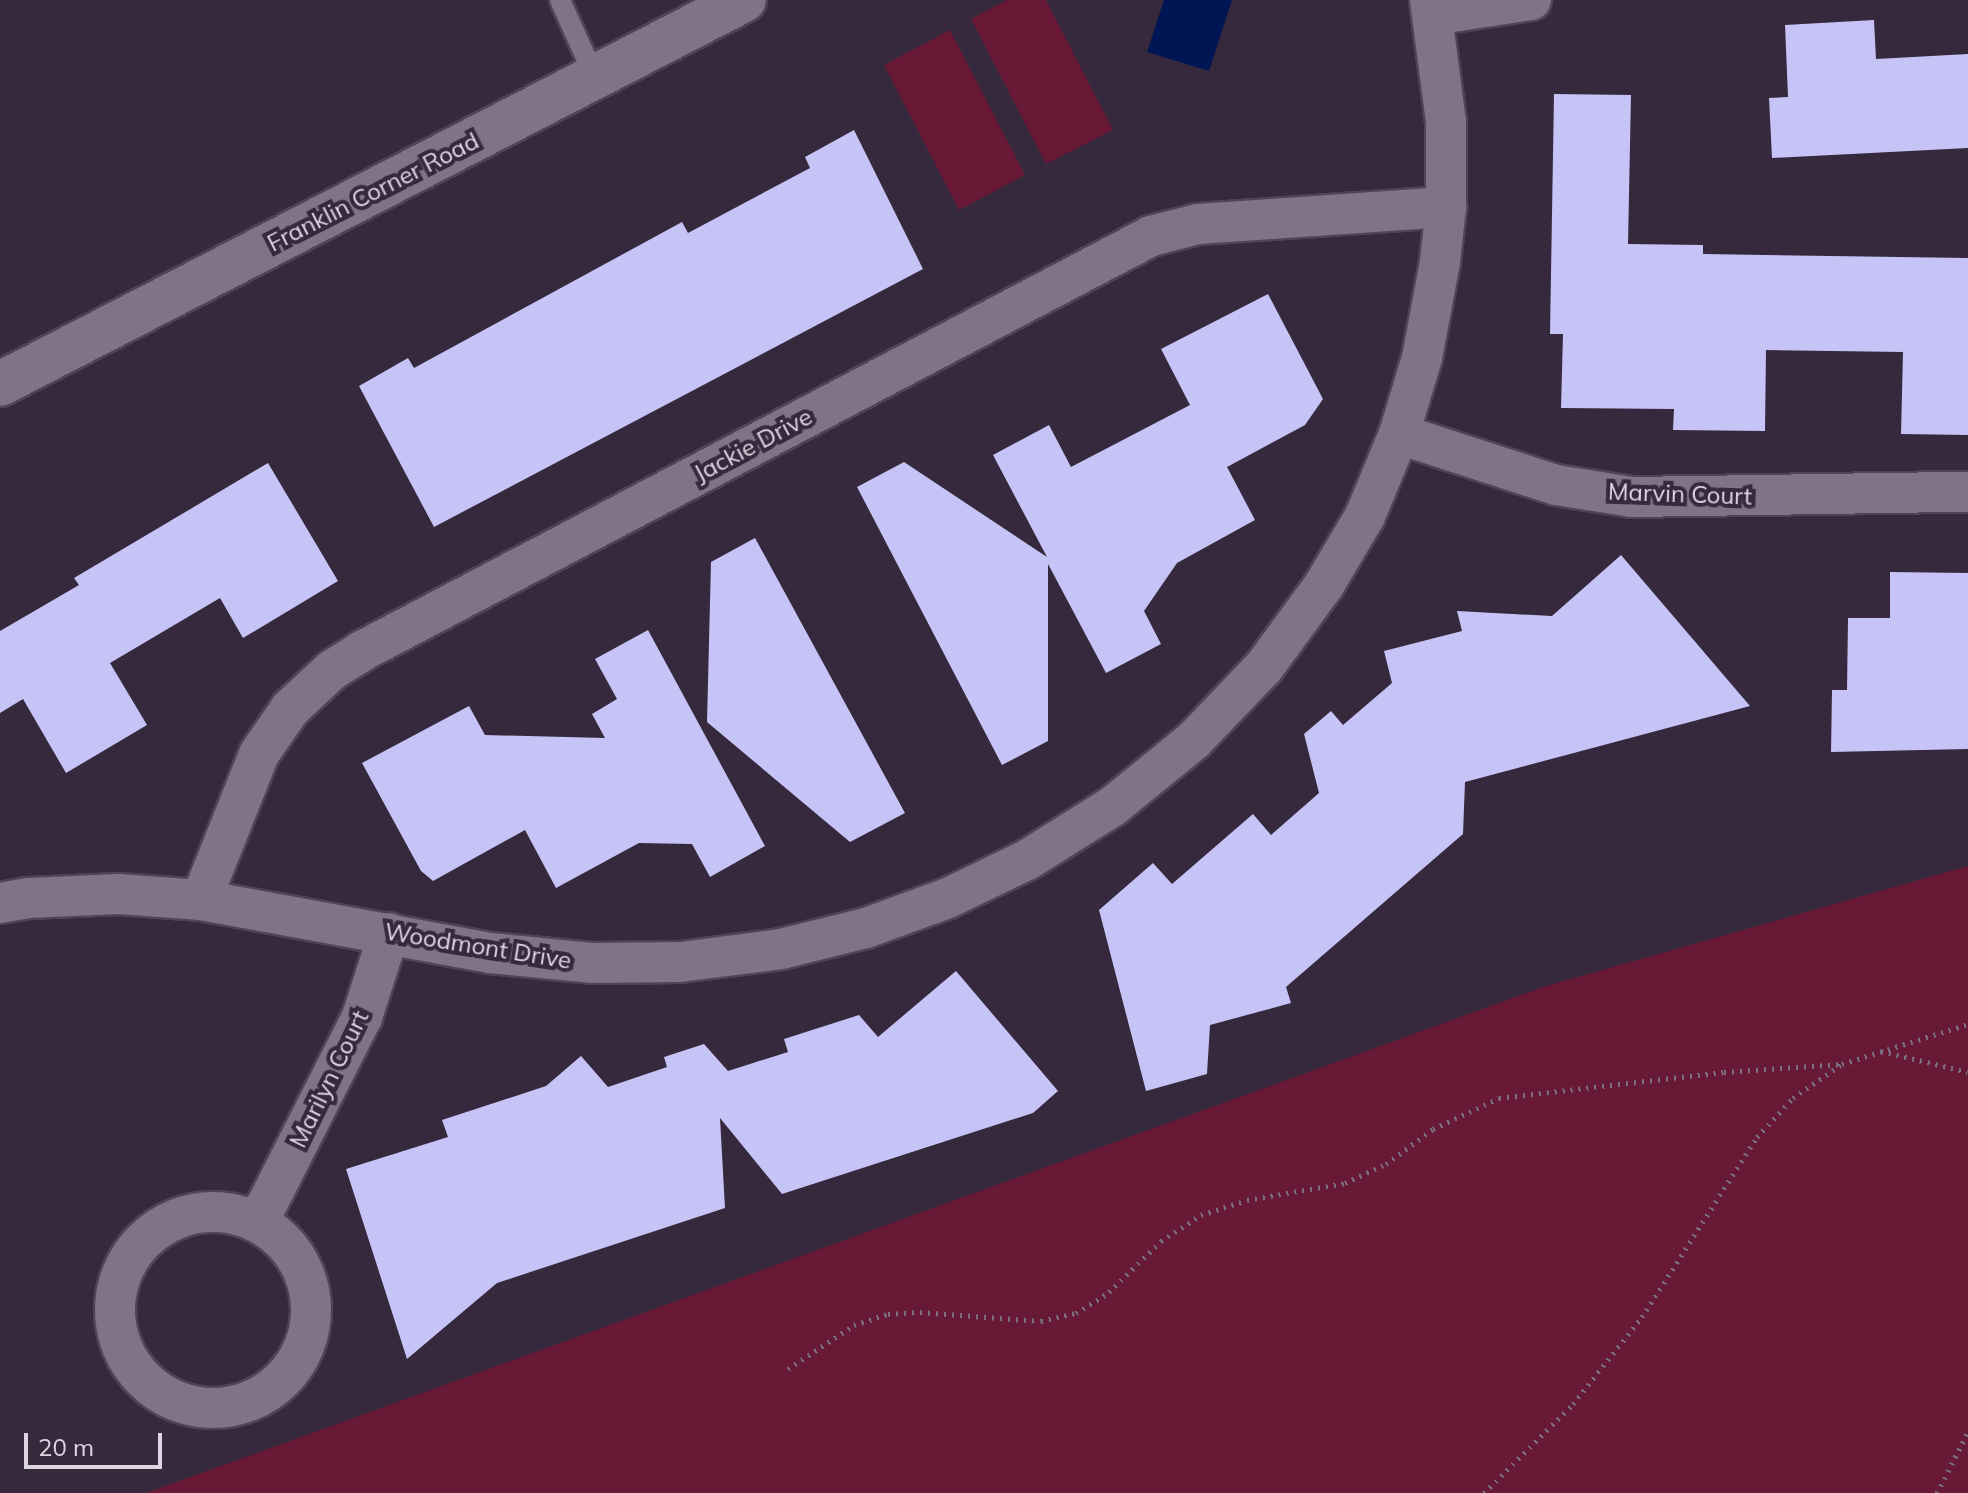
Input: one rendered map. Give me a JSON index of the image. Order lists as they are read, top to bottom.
{
  "streets": {
    "main road": ["Franklin Corner Road"],
    "street": [
      "Jackie Drive",
      "Marvin Court",
      "Woodmont Drive",
      "Marilyn Court"
    ]
  },
  "crossings": [
    ["Jackie Drive", "Woodmont Drive"],
    ["Marvin Court", "Woodmont Drive"],
    ["Woodmont Drive", "Marilyn Court"]
  ],
  "scale_bar": "20 m"
}
